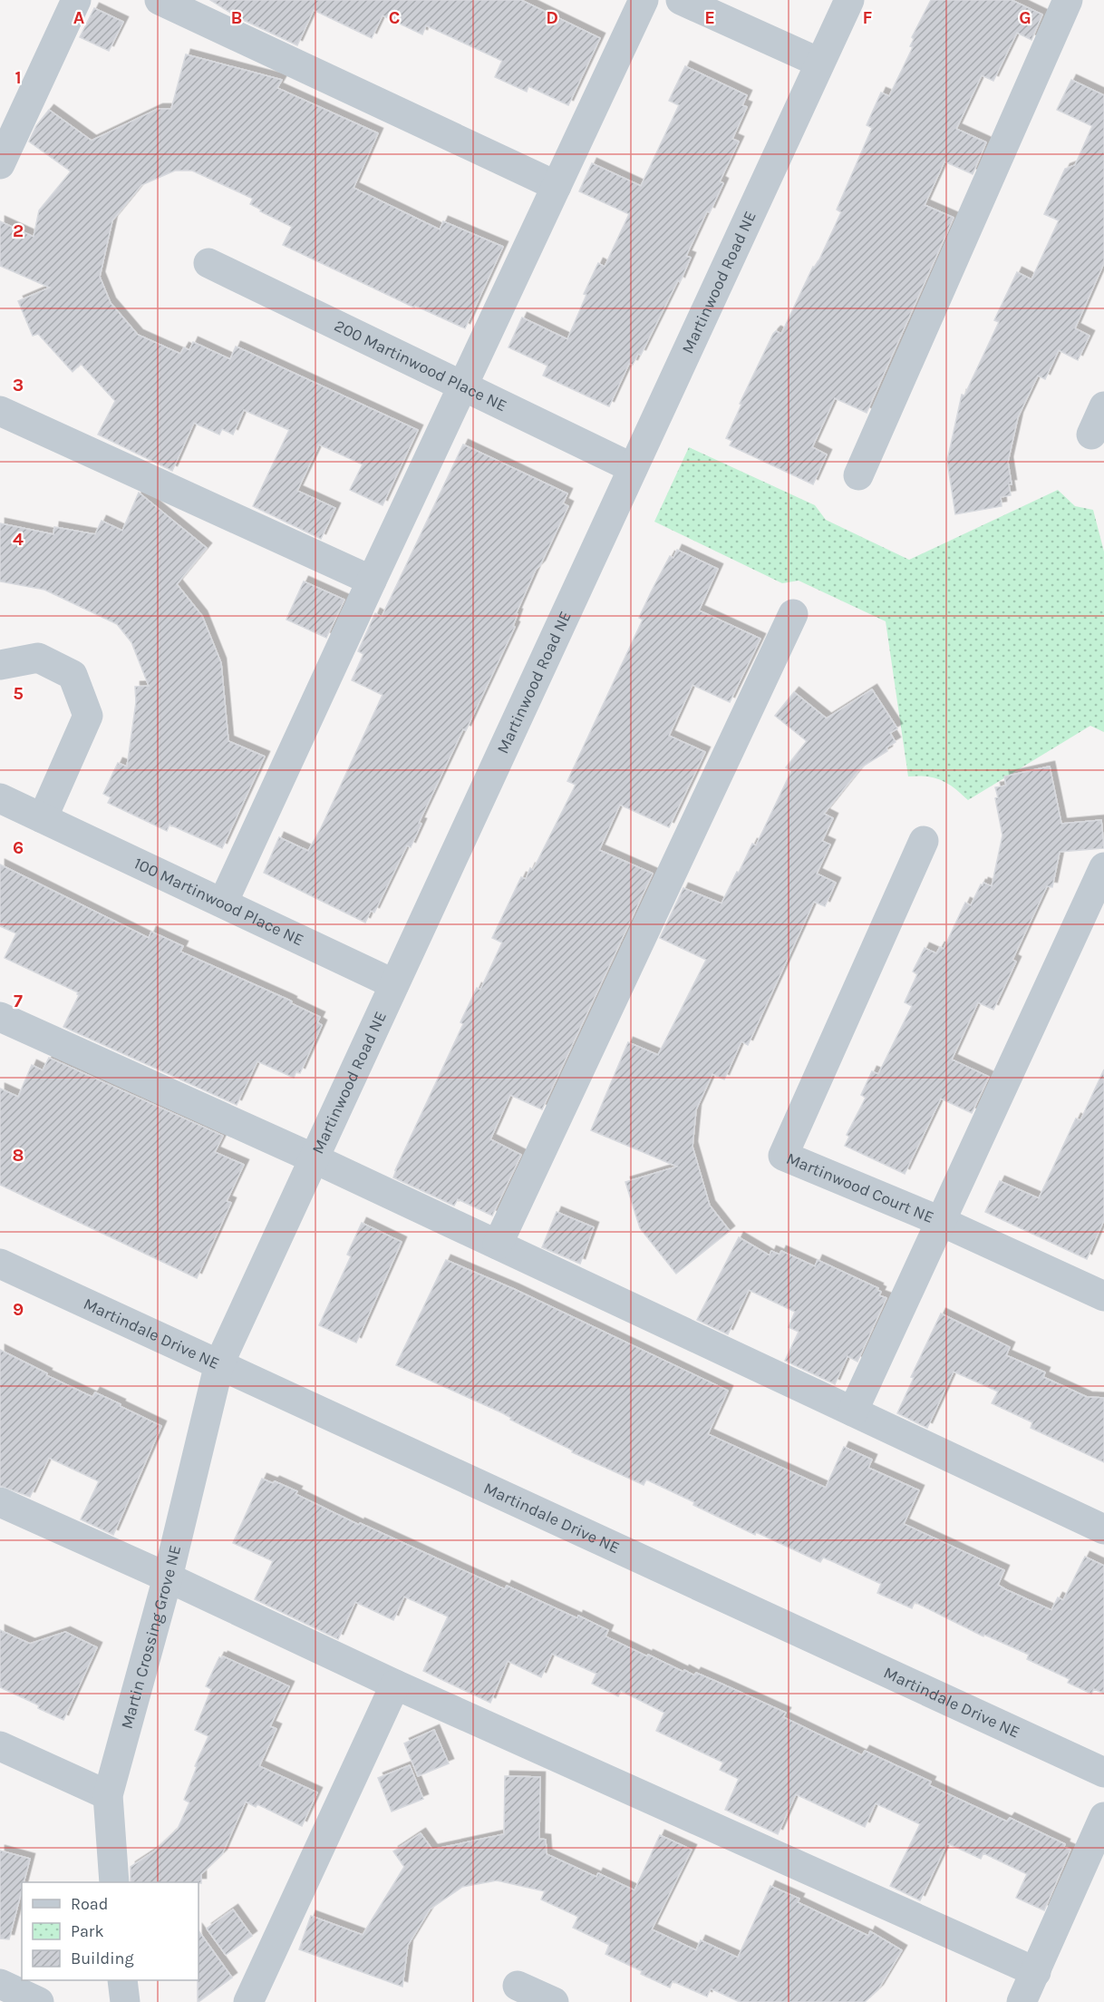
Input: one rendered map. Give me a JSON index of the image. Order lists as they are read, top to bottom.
{
  "streets": {
    "street": [
      "Martinwood Road NE",
      "200 Martinwood Place NE",
      "100 Martinwood Place NE",
      "Martinwood Court NE",
      "Martindale Drive NE",
      "Martin Crossing Grove NE"
    ]
  },
  "crossings": [
    ["Martinwood Road NE", "200 Martinwood Place NE"],
    ["Martinwood Road NE", "100 Martinwood Place NE"],
    ["Martinwood Road NE", "Martindale Drive NE"],
    ["Martinwood Road NE", "Martin Crossing Grove NE"],
    ["Martindale Drive NE", "Martin Crossing Grove NE"]
  ],
  "legend": ["Road", "Park", "Building"],
  "grid": {
    "columns": [
      "A",
      "B",
      "C",
      "D",
      "E",
      "F",
      "G"
    ],
    "rows": [
      "1",
      "2",
      "3",
      "4",
      "5",
      "6",
      "7",
      "8",
      "9"
    ]
  }
}
